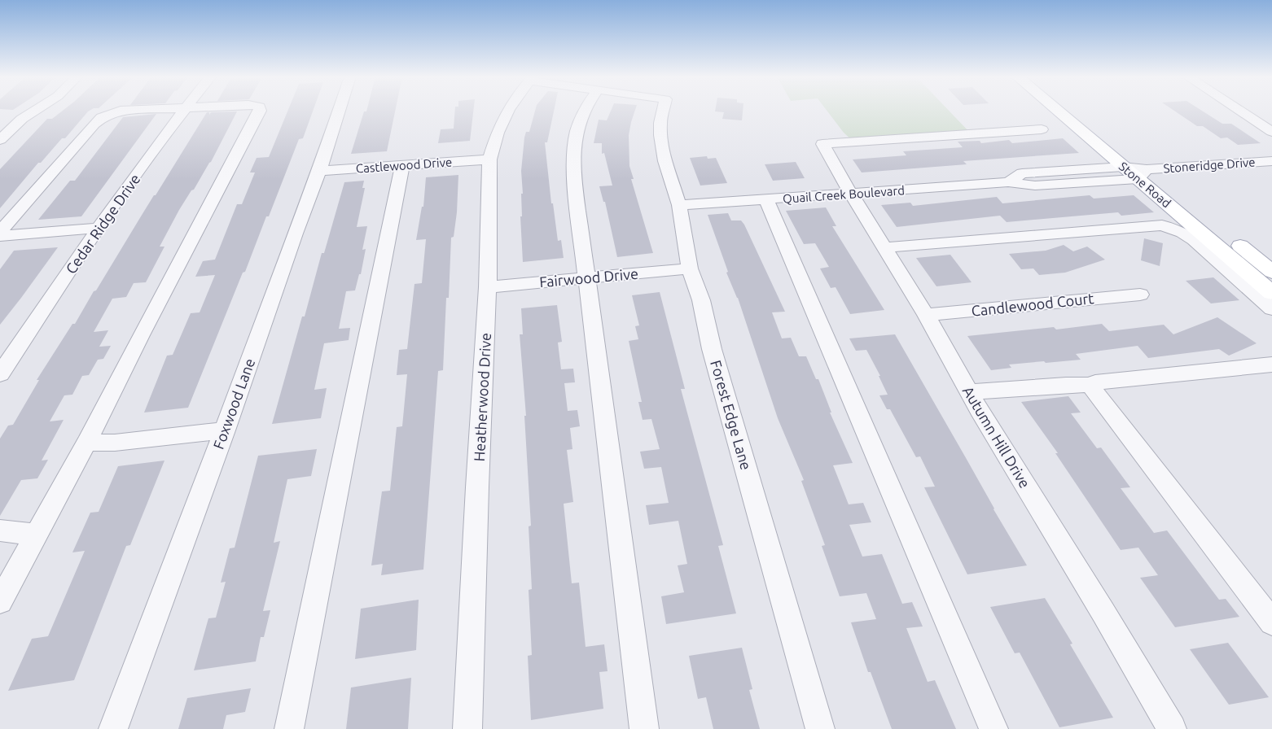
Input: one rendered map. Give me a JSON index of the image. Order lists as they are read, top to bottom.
{
  "streets": {
    "main road": ["Stone Road"],
    "street": [
      "Castlewood Drive",
      "Stoneridge Drive",
      "Quail Creek Boulevard",
      "Cedar Ridge Drive",
      "Fairwood Drive",
      "Candlewood Court",
      "Heatherwood Drive",
      "Foxwood Lane",
      "Forest Edge Lane",
      "Autumn Hill Drive"
    ]
  },
  "crossings": [
    ["Castlewood Drive", "Heatherwood Drive"],
    ["Castlewood Drive", "Foxwood Lane"],
    ["Stoneridge Drive", "Stone Road"],
    ["Stoneridge Drive", "Quail Creek Boulevard"],
    ["Stone Road", "Quail Creek Boulevard"],
    ["Quail Creek Boulevard", "Forest Edge Lane"],
    ["Quail Creek Boulevard", "Autumn Hill Drive"],
    ["Fairwood Drive", "Heatherwood Drive"],
    ["Fairwood Drive", "Forest Edge Lane"],
    ["Candlewood Court", "Autumn Hill Drive"]
  ]
}
